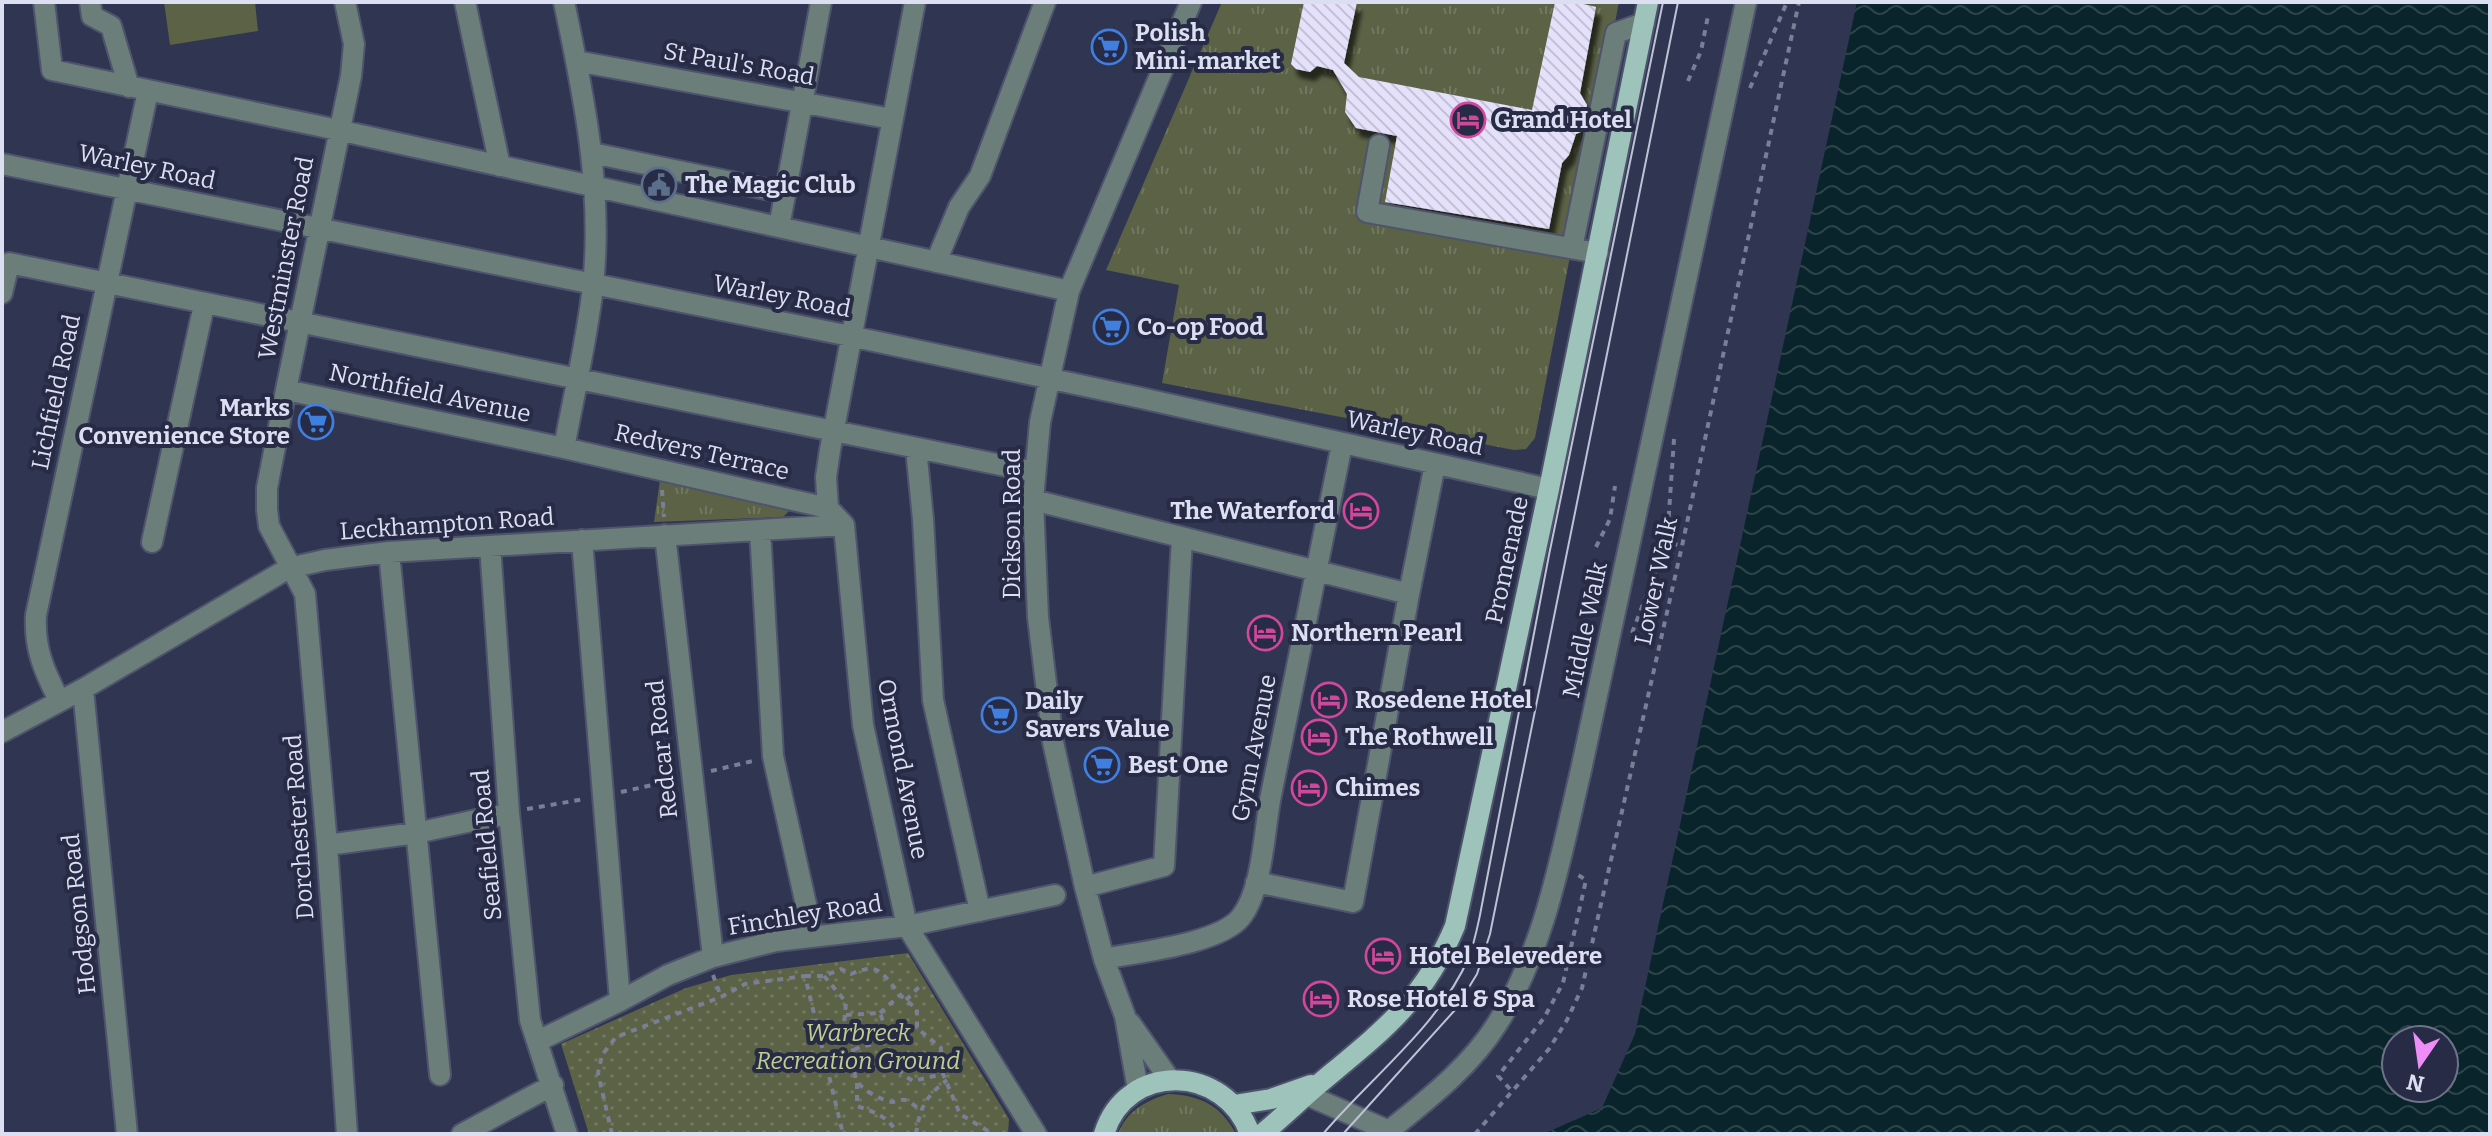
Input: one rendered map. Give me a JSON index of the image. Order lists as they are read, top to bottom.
{
  "streets": {
    "main road": ["Promenade"],
    "street": [
      "St Paul's Road",
      "Warley Road",
      "Westminster Road",
      "Lichfield Road",
      "Northfield Avenue",
      "Redvers Terrace",
      "Leckhampton Road",
      "Dickson Road",
      "Middle Walk",
      "Gynn Avenue",
      "Redcar Road",
      "Ormond Avenue",
      "Dorchester Road",
      "Seafield Road",
      "Hodgson Road",
      "Finchley Road"
    ],
    "path": ["Lower Walk"]
  },
  "crossings": [
    ["Warley Road", "Westminster Road"],
    ["Warley Road", "Lichfield Road"],
    ["Warley Road", "Dickson Road"],
    ["Warley Road", "Promenade"],
    ["Warley Road", "Gynn Avenue"],
    ["Westminster Road", "Northfield Avenue"],
    ["Westminster Road", "Dorchester Road"],
    ["Lichfield Road", "Leckhampton Road"],
    ["Northfield Avenue", "Redvers Terrace"],
    ["Leckhampton Road", "Redcar Road"],
    ["Leckhampton Road", "Ormond Avenue"],
    ["Leckhampton Road", "Dorchester Road"],
    ["Leckhampton Road", "Seafield Road"],
    ["Leckhampton Road", "Hodgson Road"],
    ["Dickson Road", "Gynn Avenue"],
    ["Promenade", "Middle Walk"],
    ["Redcar Road", "Finchley Road"],
    ["Ormond Avenue", "Finchley Road"],
    ["Seafield Road", "Finchley Road"]
  ],
  "parks": ["Warbreck Recreation Ground"],
  "places": {
    "supermarket": [
      "Polish Mini-market",
      "Co-op Food",
      "Marks Convenience Store",
      "Daily Savers Value",
      "Best One"
    ],
    "hotel": [
      "Grand Hotel",
      "The Waterford",
      "Northern Pearl",
      "Rosedene Hotel",
      "The Rothwell",
      "Chimes",
      "Hotel Belevedere",
      "Rose Hotel & Spa"
    ],
    "public building": ["The Magic Club"]
  },
  "north": "bottom"
}
